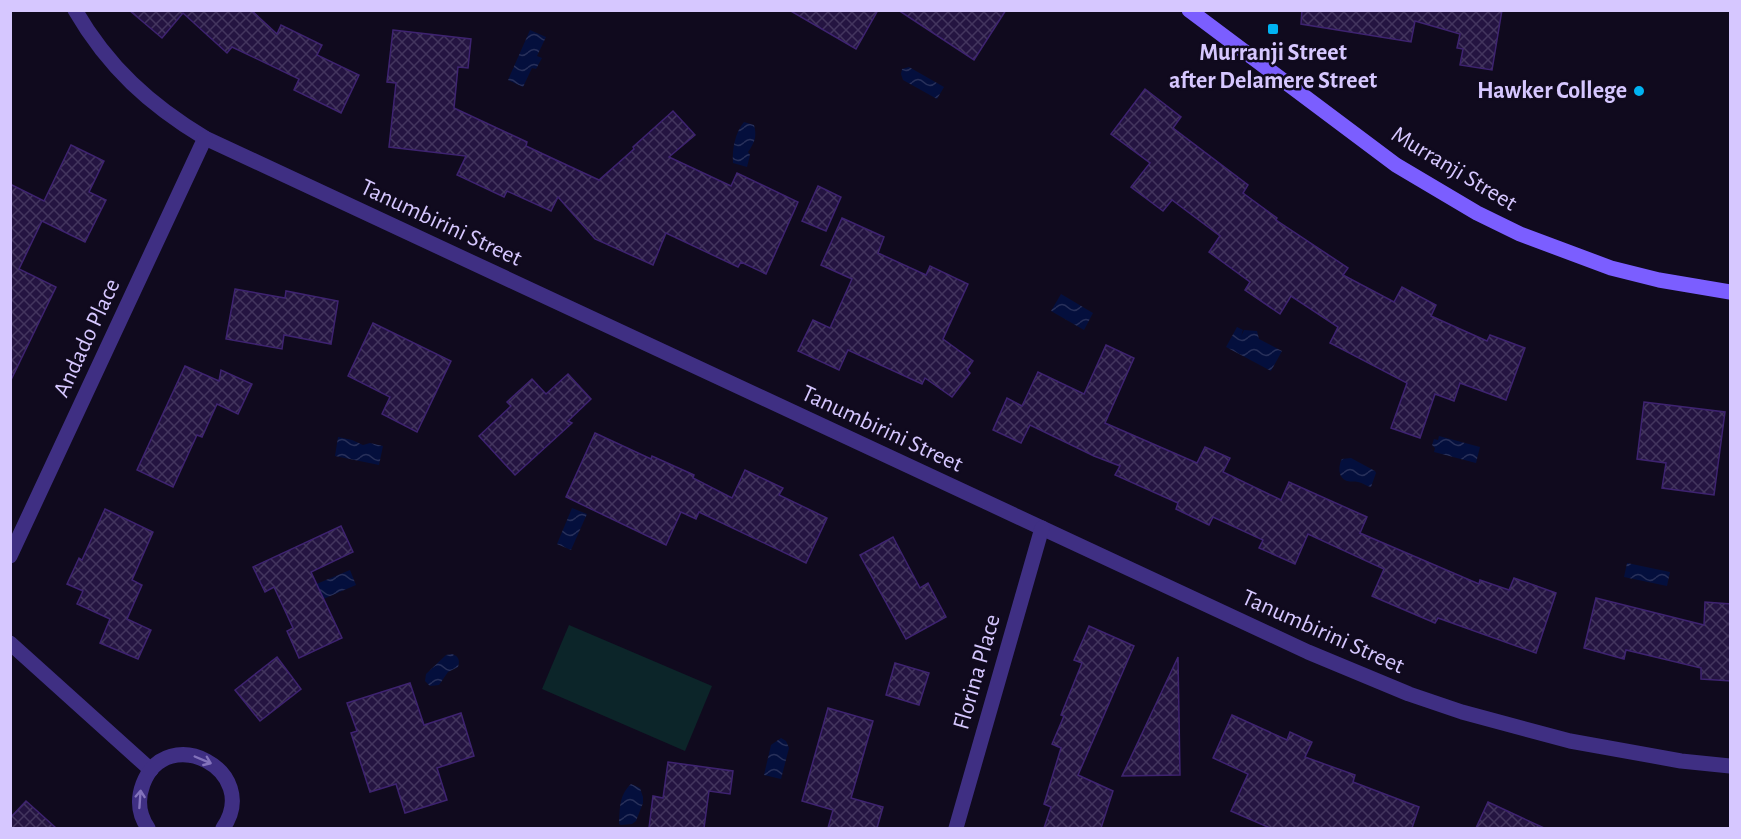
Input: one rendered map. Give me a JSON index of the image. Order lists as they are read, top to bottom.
{
  "streets": {
    "street": [
      "Murranji Street",
      "Tanumbirini Street",
      "Andado Place",
      "Florina Place"
    ]
  },
  "crossings": [
    ["Tanumbirini Street", "Andado Place"],
    ["Tanumbirini Street", "Florina Place"]
  ],
  "places": {
    "transit": ["Murranji Street after Delamere Street"],
    "other": ["Hawker College"]
  }
}
